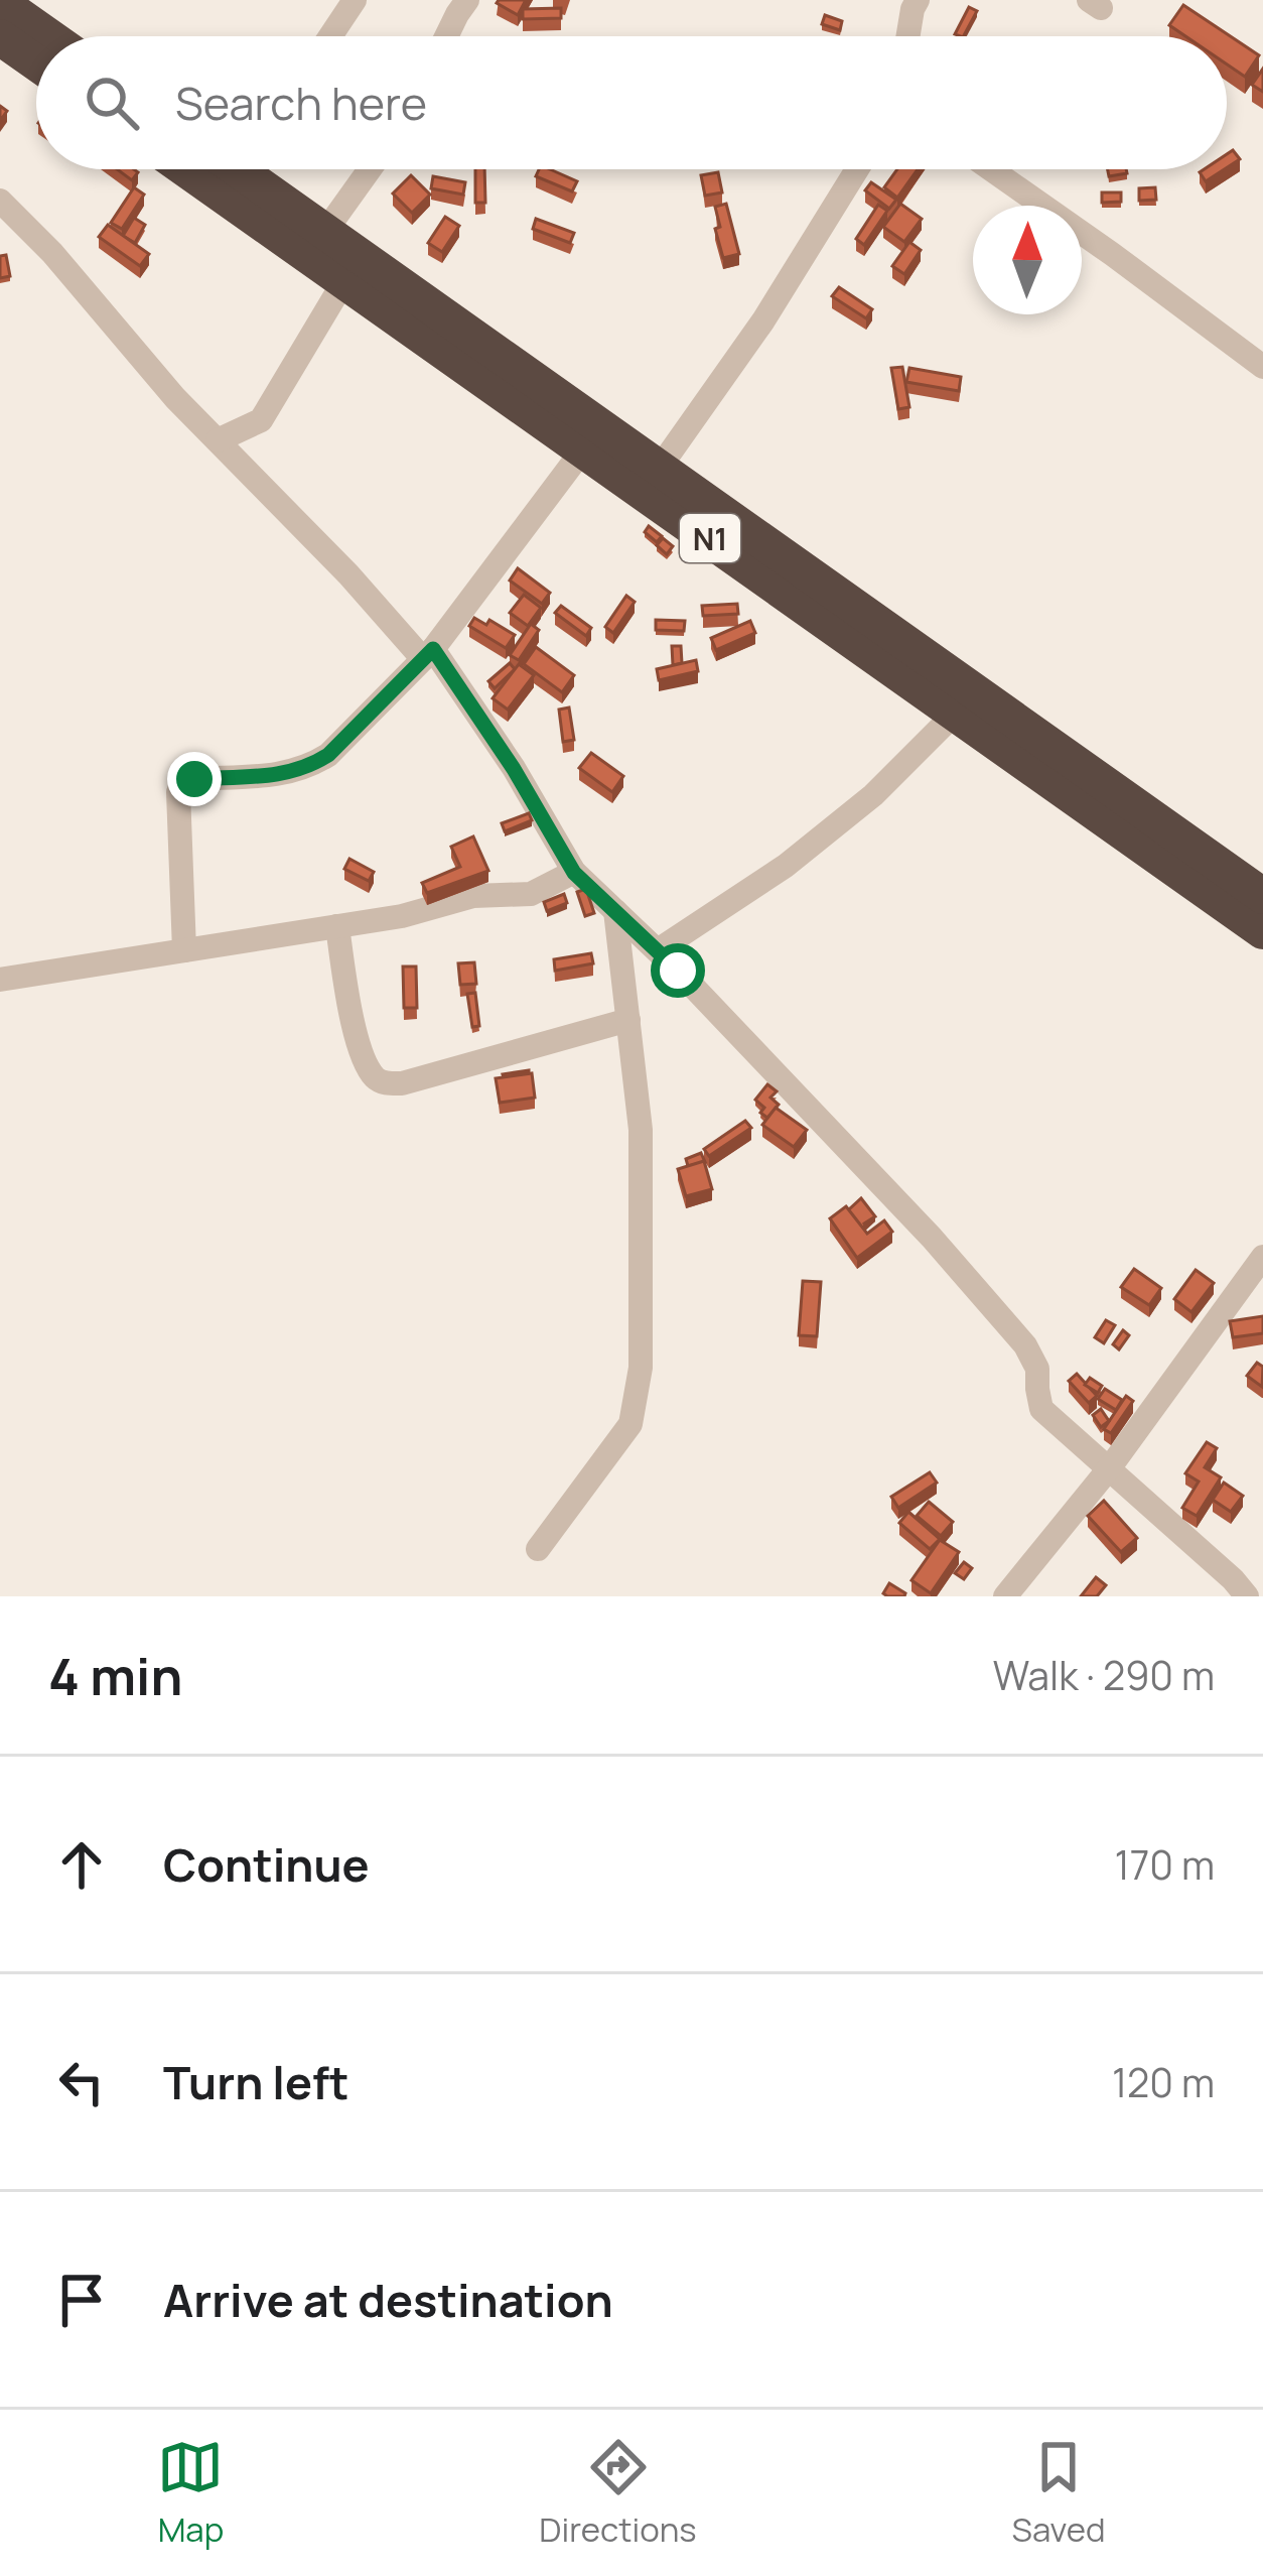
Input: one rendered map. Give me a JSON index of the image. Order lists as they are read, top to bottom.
{
  "streets": {
    "highway": ["N1"]
  },
  "north": "top",
  "page": {
    "search": "Search here",
    "heading": ["4 min", "Walk · 290 m"],
    "list": [
      ["Continue", "170 m"],
      ["Turn left", "120 m"],
      "Arrive at destination"
    ],
    "nav": ["Map", "Directions", "Saved"]
  }
}
